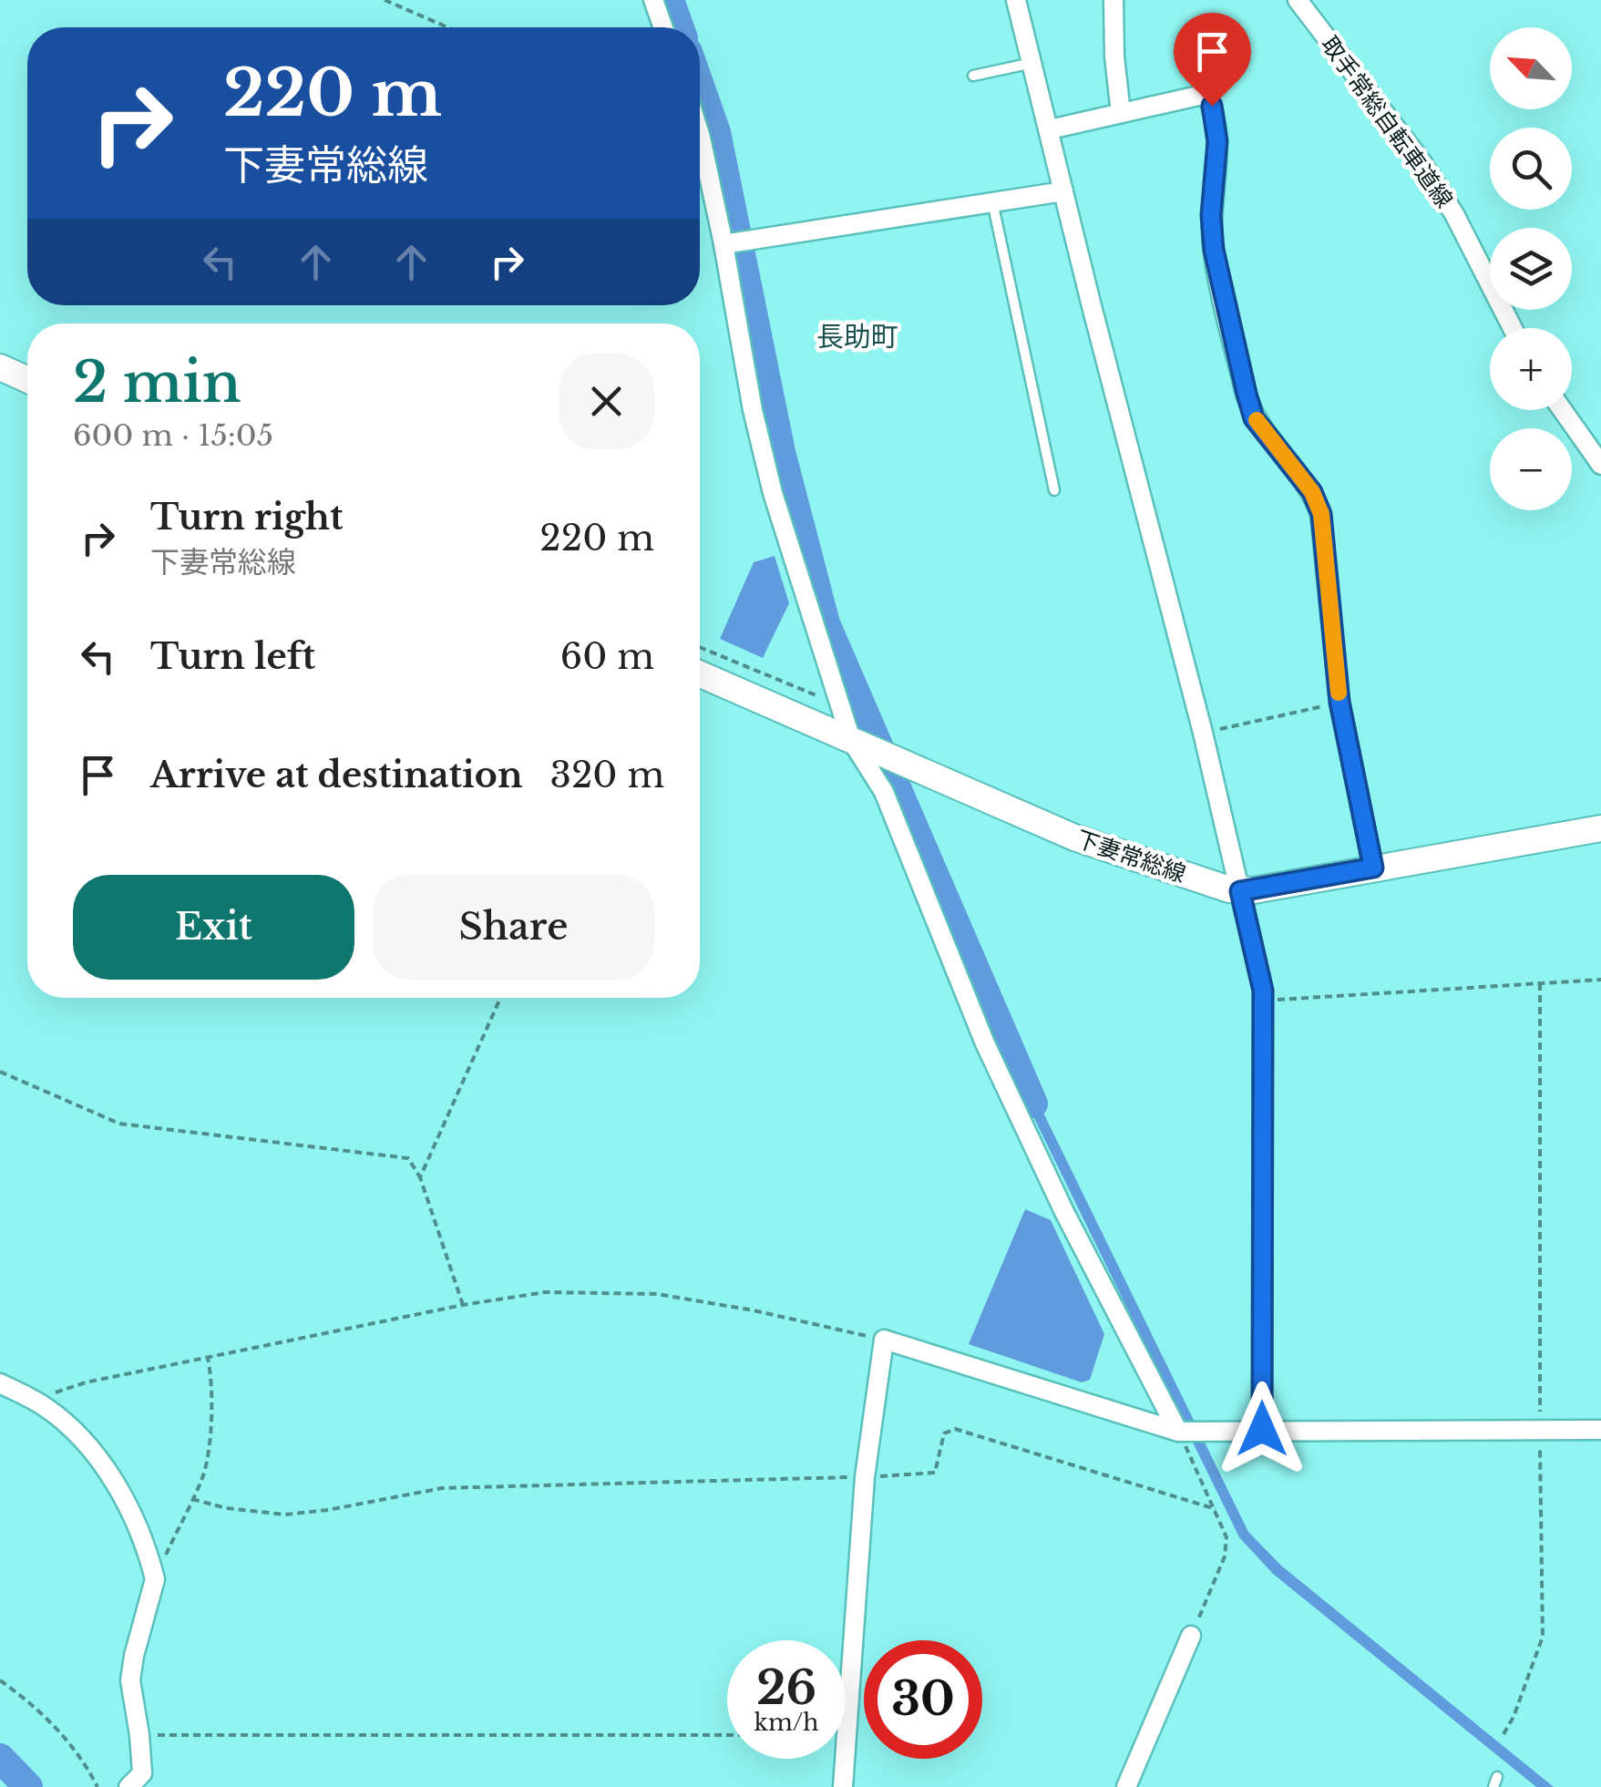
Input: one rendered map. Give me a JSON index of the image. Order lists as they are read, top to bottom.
{
  "streets": {
    "main road": ["下妻常総線"],
    "street": ["取手常総自転車道線"]
  },
  "districts": ["長助町"],
  "north": "top left",
  "page": {
    "map_buttons": ["+", "−"],
    "turn": ["220 m", "下妻常総線"],
    "heading": ["2 min", "600 m · 15:05"],
    "list": [
      {
        "name": "Turn right",
        "note": "下妻常総線",
        "value": "220 m"
      },
      {
        "name": "Turn left",
        "value": "60 m"
      },
      {
        "name": "Arrive at destination",
        "value": "320 m"
      }
    ],
    "buttons": ["Exit", "Share"],
    "speed": "26 km/h",
    "limit": "30"
  }
}
